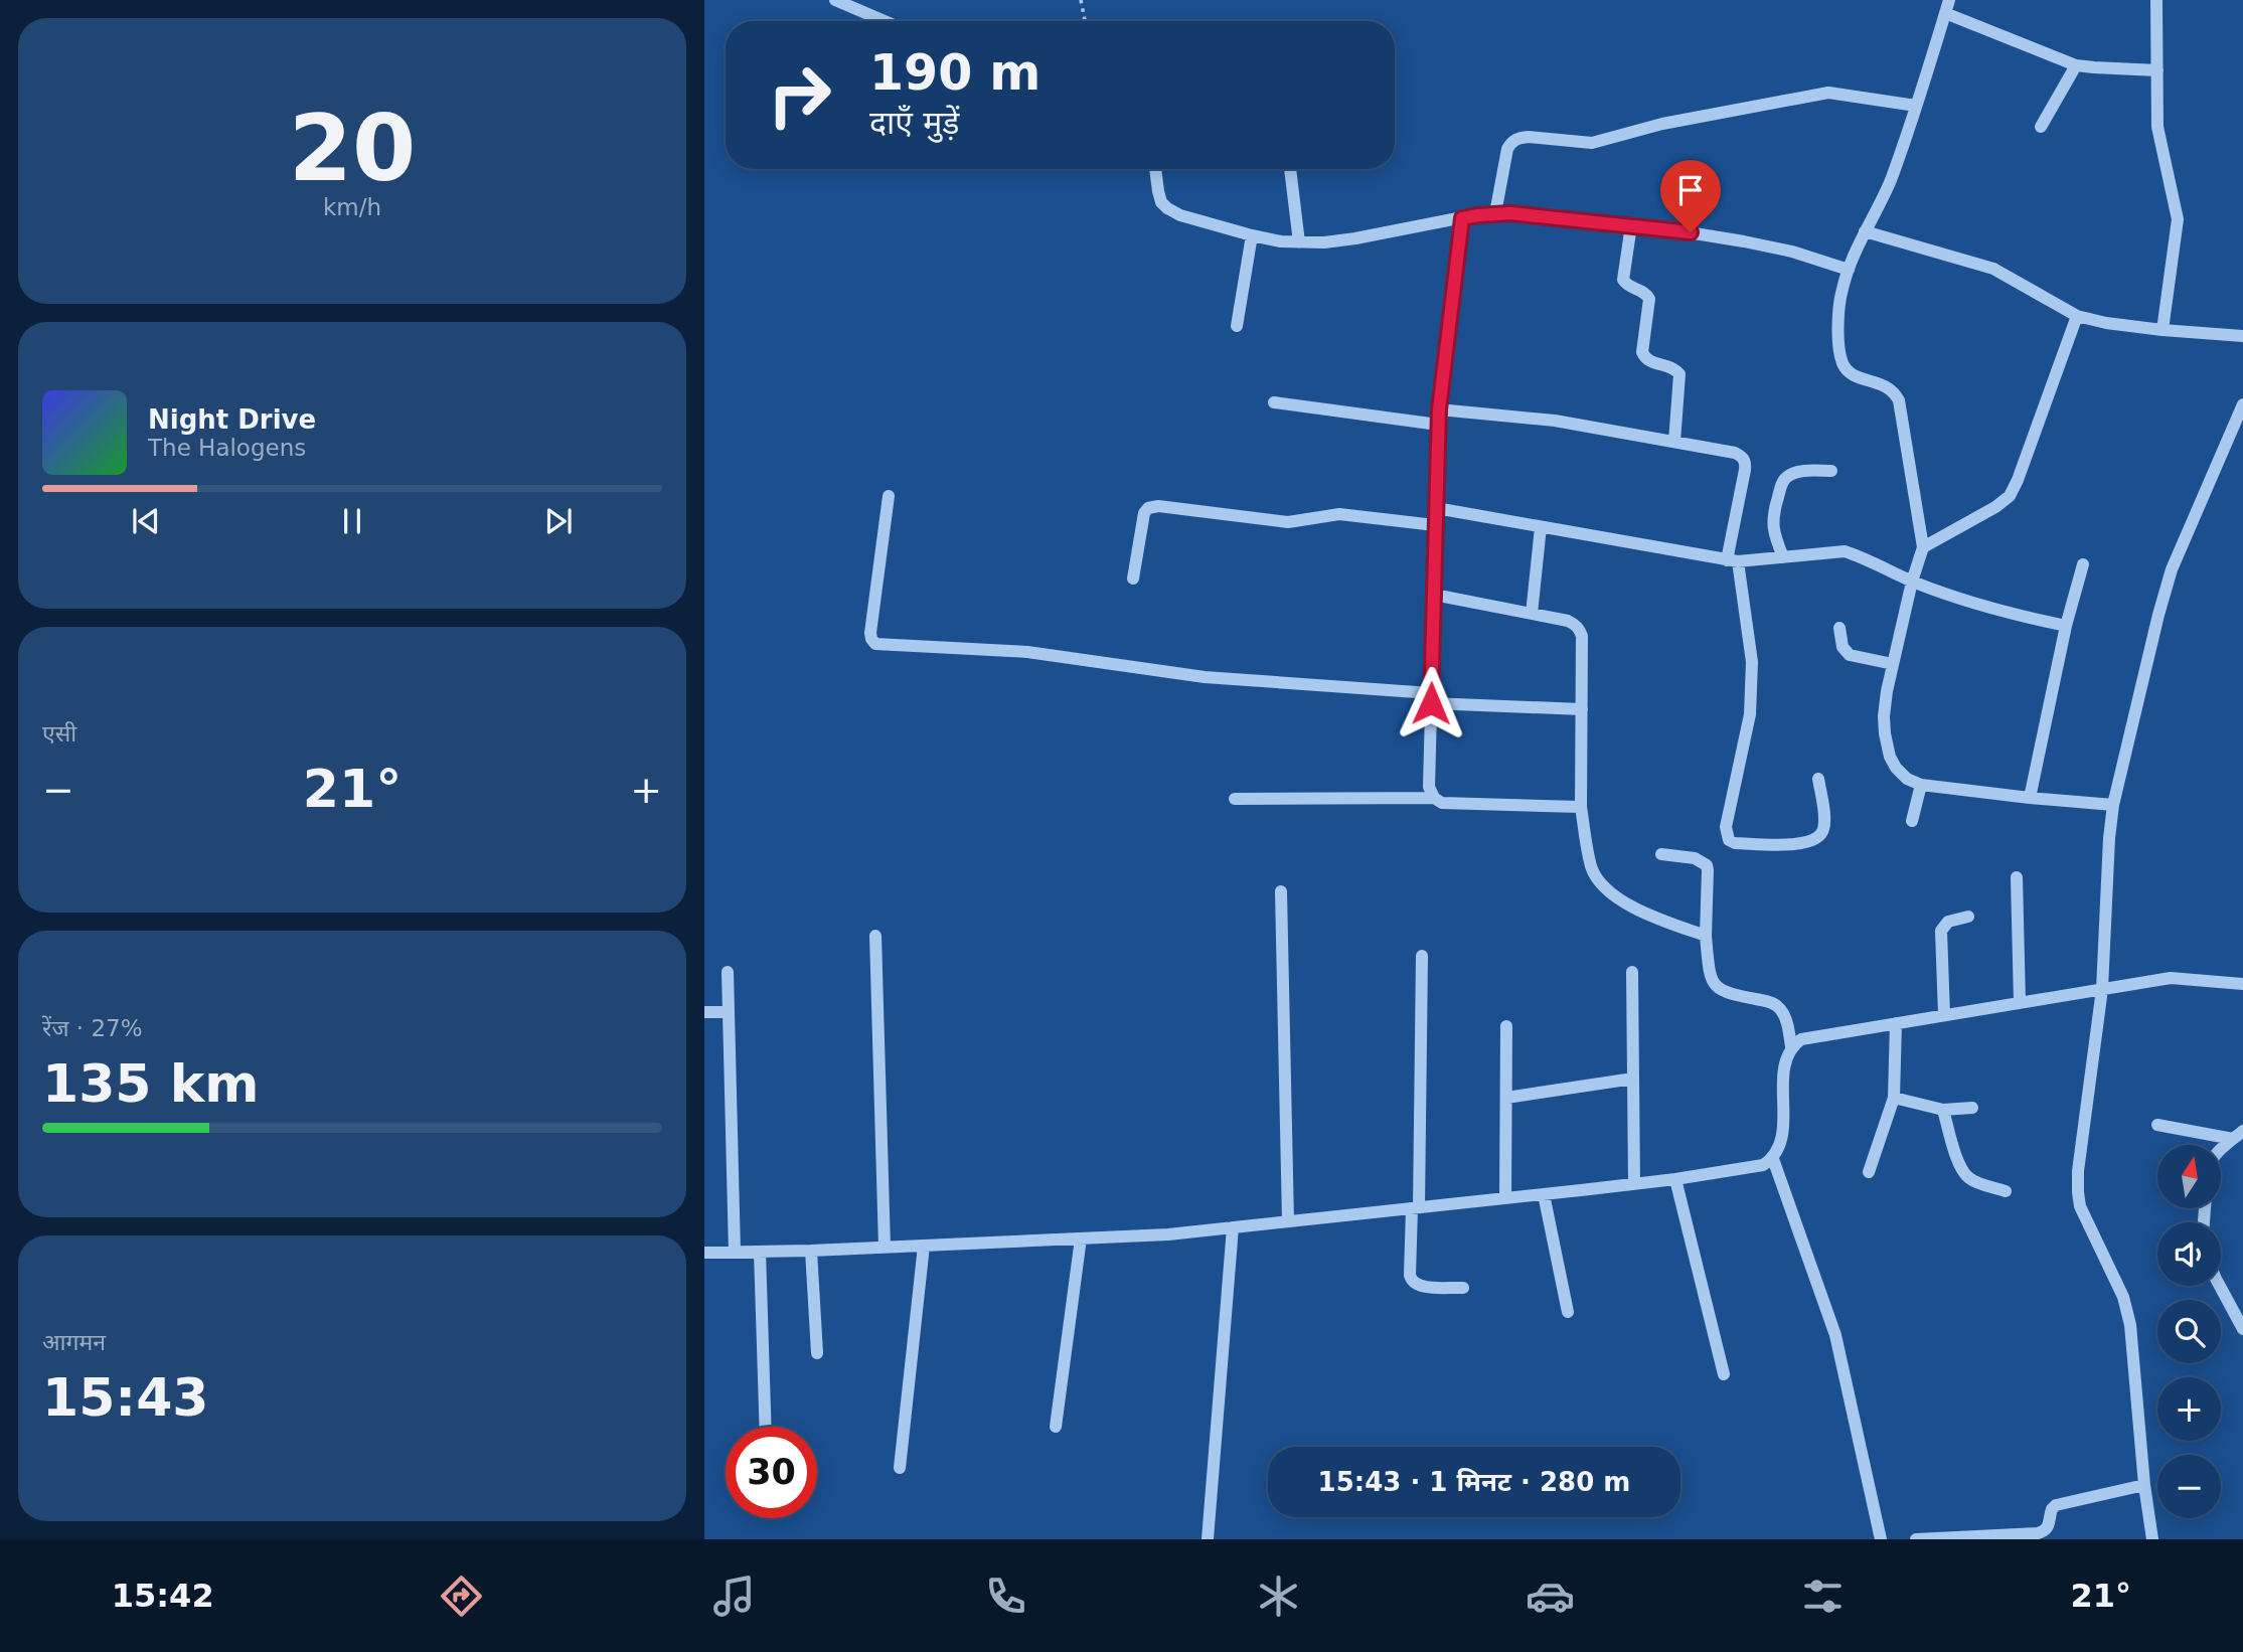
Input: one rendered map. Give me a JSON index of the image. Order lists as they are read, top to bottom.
{
  "north": "top",
  "page": {
    "tile": [
      ["20", "km/h"],
      "एसी",
      ["रेंज · 27%", "135 km"],
      ["आगमन", "15:43"]
    ],
    "turn": ["190 m", "दाएँ मुड़ें"],
    "song": ["Night Drive", "The Halogens"],
    "heat": ["−", "21°", "+"],
    "map_buttons": ["+", "−"],
    "limit": "30",
    "trip": "15:43 · 1 मिनट · 280 m",
    "tabs": ["15:42", "21°"]
  }
}
